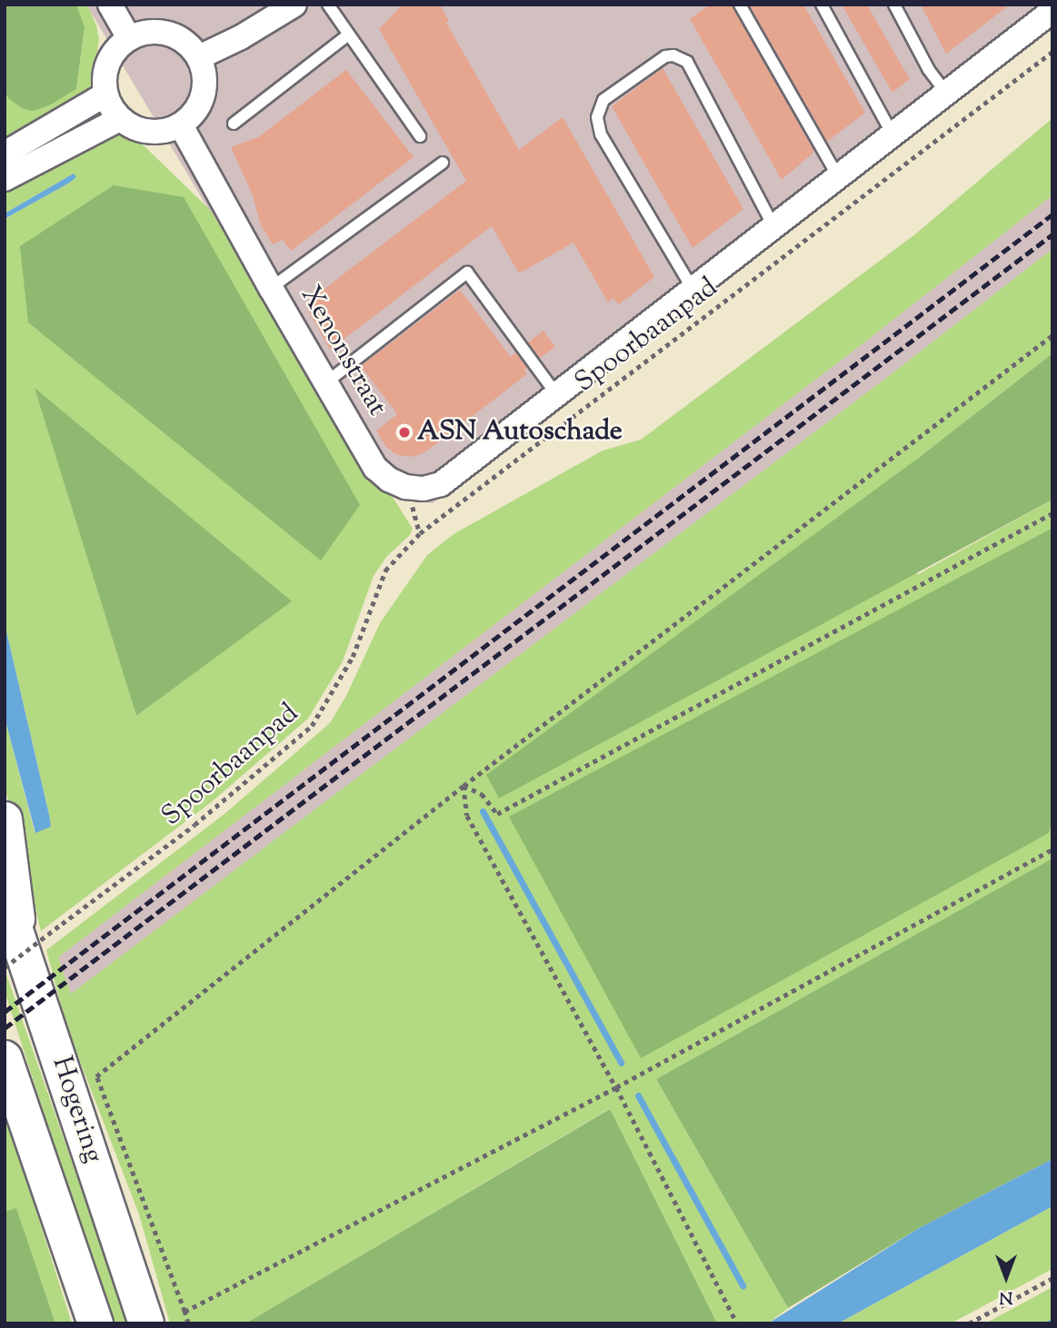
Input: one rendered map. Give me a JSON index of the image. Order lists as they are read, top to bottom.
{
  "streets": {
    "highway": ["Hogering"],
    "street": ["Xenonstraat"],
    "path": ["Spoorbaanpad"]
  },
  "crossings": [
    ["Spoorbaanpad", "Hogering"]
  ],
  "places": ["ASN Autoschade"],
  "north": "bottom"
}
